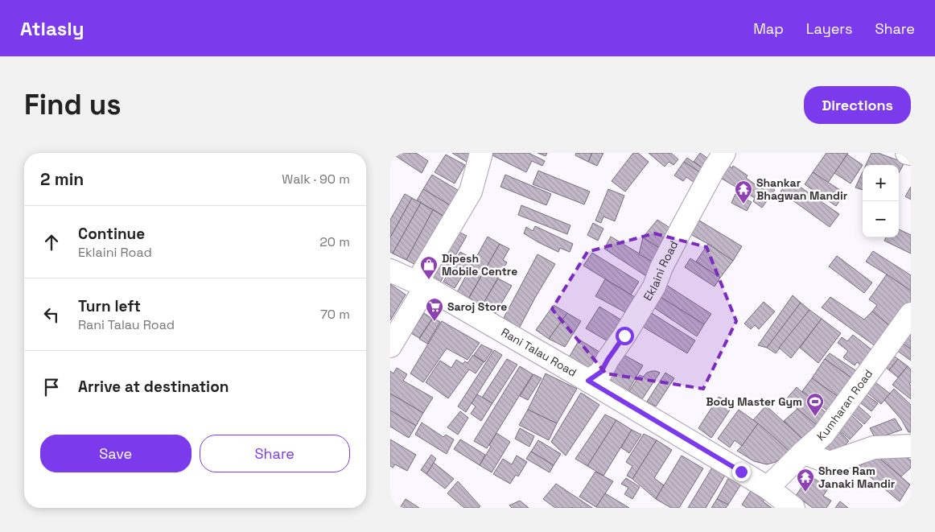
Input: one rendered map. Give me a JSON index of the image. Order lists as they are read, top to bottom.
{
  "streets": {
    "street": ["Eklaini Road", "Rani Talau Road", "Kumharan Road"]
  },
  "crossings": [
    ["Eklaini Road", "Rani Talau Road"],
    ["Rani Talau Road", "Kumharan Road"]
  ],
  "places": {
    "temple": ["Shankar Bhagwan Mandir", "Shree Ram Janaki Mandir"],
    "shop": ["Dipesh Mobile Centre"],
    "supermarket": ["Saroj Store"],
    "sports": ["Body Master Gym"]
  },
  "page": {
    "header": "Atlasly",
    "nav": ["Map", "Layers", "Share"],
    "buttons": [
      "Directions",
      ["Save", "Share"]
    ],
    "title": "Find us",
    "heading": ["2 min", "Walk · 90 m"],
    "map_buttons": ["+", "−"],
    "list": [
      ["Continue", "Eklaini Road", "20 m"],
      ["Turn left", "Rani Talau Road", "70 m"],
      "Arrive at destination"
    ]
  }
}
